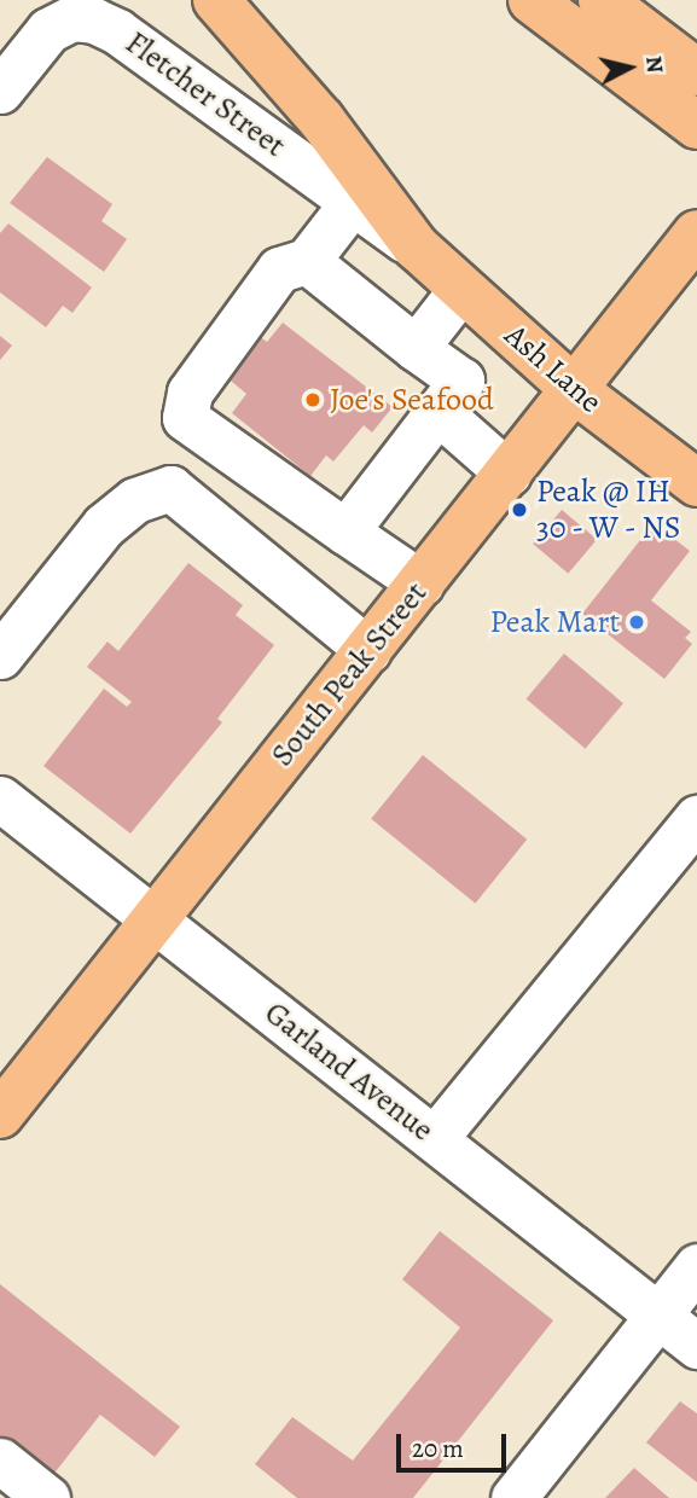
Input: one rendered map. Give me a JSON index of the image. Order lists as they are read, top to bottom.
{
  "streets": {
    "main road": ["Ash Lane", "South Peak Street"],
    "street": ["Fletcher Street", "Garland Avenue"]
  },
  "crossings": [
    ["Fletcher Street", "Ash Lane"],
    ["Ash Lane", "South Peak Street"],
    ["South Peak Street", "Garland Avenue"]
  ],
  "places": ["Joe's Seafood", "Peak @ IH 30 - W - NS", "Peak Mart"],
  "scale_bar": "20 m",
  "north": "right"
}
